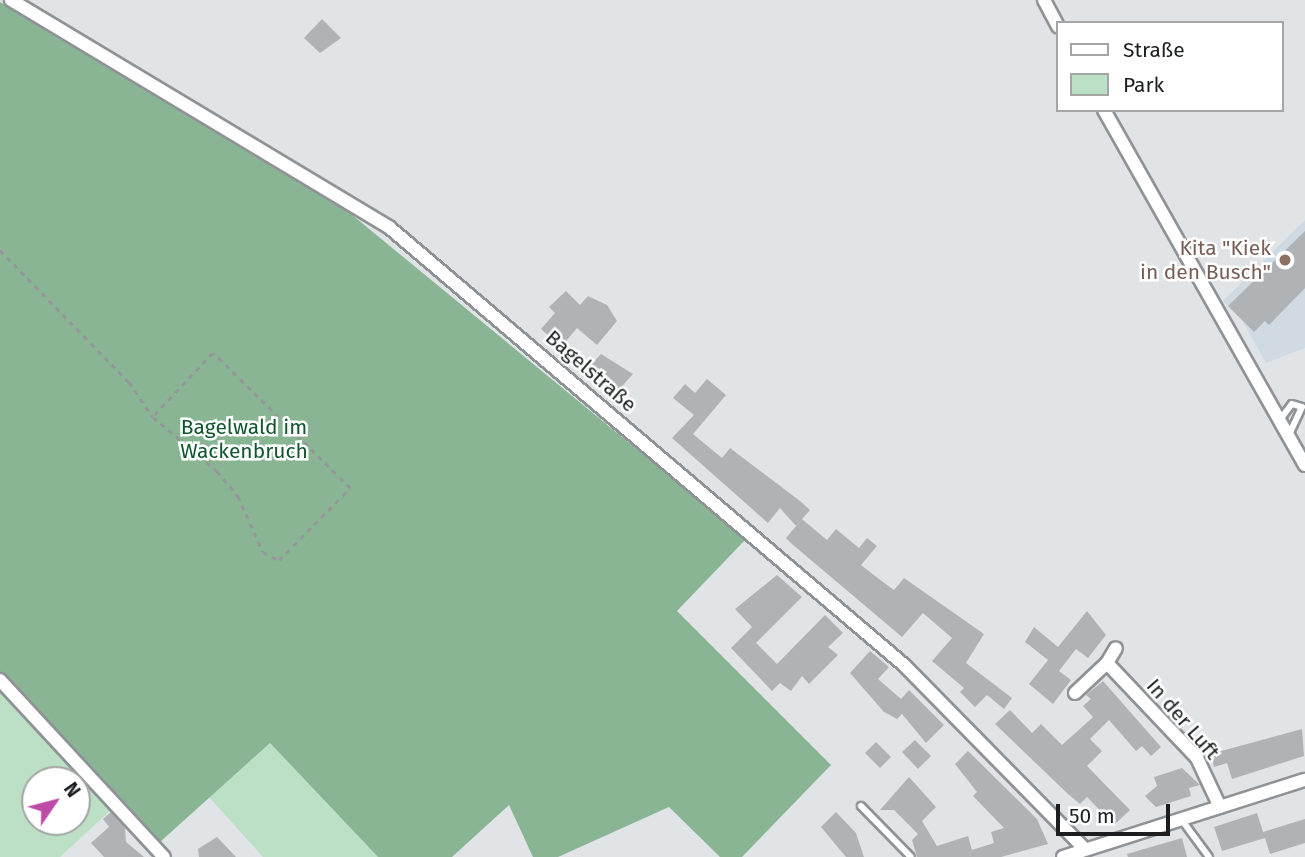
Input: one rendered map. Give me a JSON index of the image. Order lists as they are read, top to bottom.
{
  "streets": {
    "street": ["Bagelstraße", "In der Luft"]
  },
  "parks": ["Bagelwald im Wackenbruch"],
  "places": ["Kita \"Kiek in den Busch\""],
  "legend": ["Straße", "Park"],
  "scale_bar": "50 m",
  "north": "top right"
}
